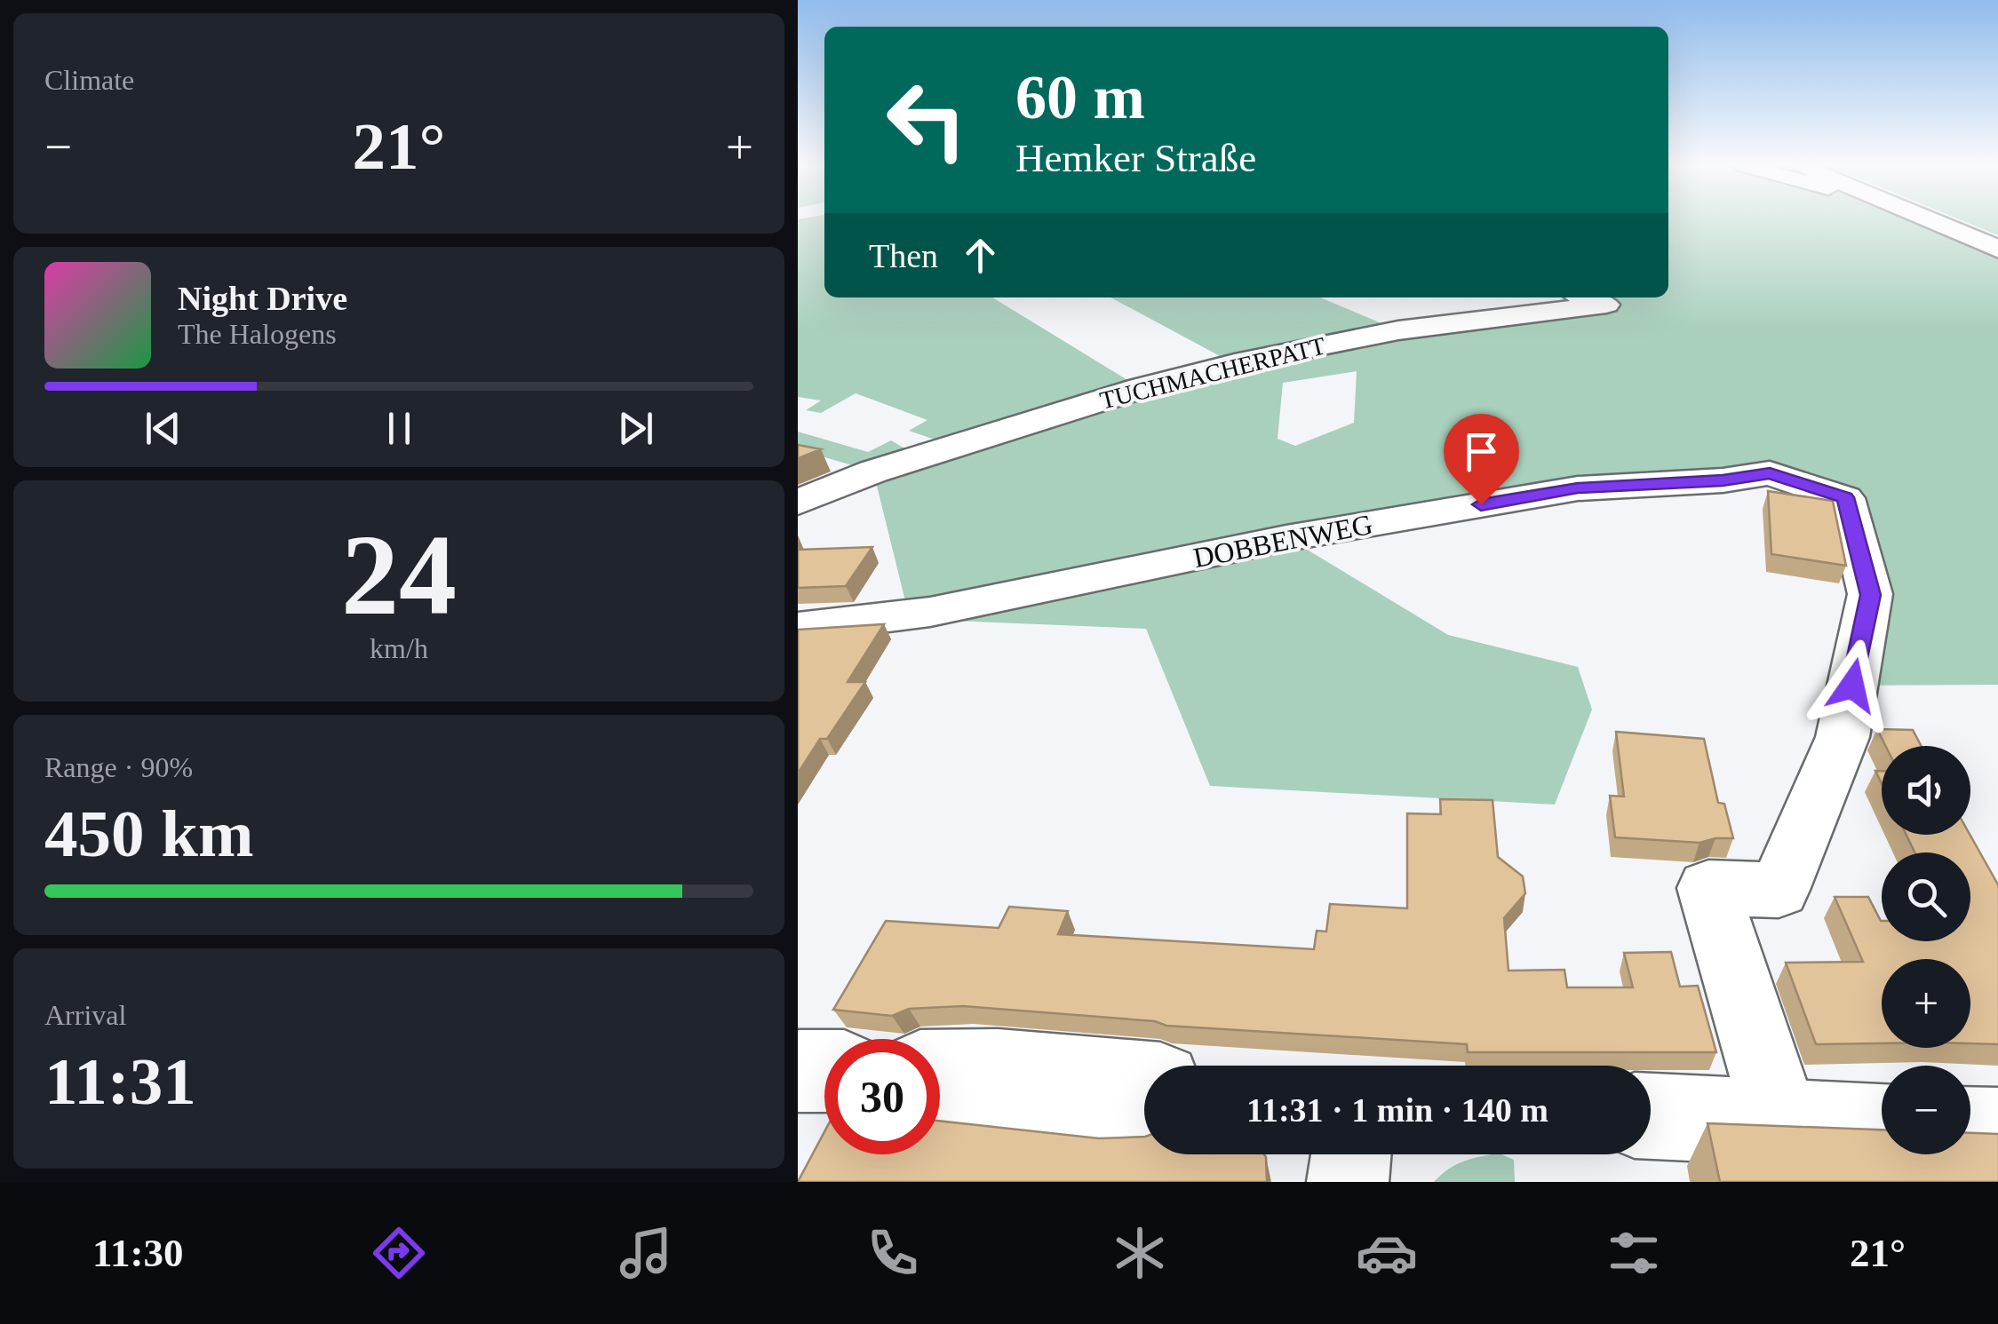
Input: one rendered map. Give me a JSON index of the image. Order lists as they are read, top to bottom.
{
  "streets": {
    "street": ["TUCHMACHERPATT", "DOBBENWEG"]
  },
  "page": {
    "tile": [
      "Climate",
      ["24", "km/h"],
      ["Range · 90%", "450 km"],
      ["Arrival", "11:31"]
    ],
    "turn": ["60 m", "Hemker Straße"],
    "heat": ["−", "21°", "+"],
    "then": "Then",
    "song": ["Night Drive", "The Halogens"],
    "map_buttons": ["+", "−"],
    "limit": "30",
    "trip": "11:31 · 1 min · 140 m",
    "tabs": ["11:30", "21°"]
  }
}
